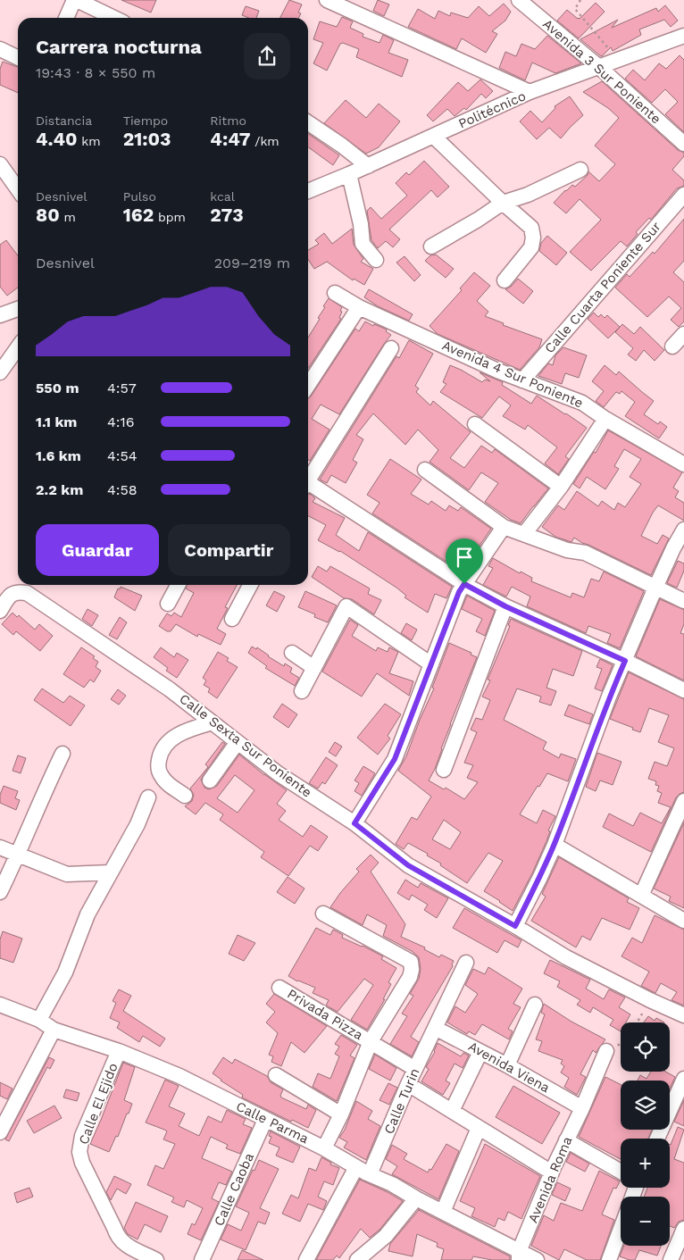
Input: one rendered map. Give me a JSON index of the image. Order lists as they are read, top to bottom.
{
  "streets": {
    "street": [
      "Avenida 3 Sur Poniente",
      "Politécnico",
      "Calle Cuarta Poniente Sur",
      "Avenida 4 Sur Poniente",
      "Calle Sexta Sur Poniente",
      "Privada Pizza",
      "Avenida Viena",
      "Calle Turin",
      "Calle El Ejido",
      "Calle Parma",
      "Avenida Roma",
      "Calle Caoba"
    ]
  },
  "crossings": [
    ["Avenida 3 Sur Poniente", "Politécnico"],
    ["Calle Cuarta Poniente Sur", "Avenida 4 Sur Poniente"],
    ["Privada Pizza", "Calle Turin"],
    ["Avenida Viena", "Calle Turin"],
    ["Avenida Viena", "Avenida Roma"],
    ["Calle Turin", "Calle Parma"],
    ["Calle El Ejido", "Calle Parma"],
    ["Calle Parma", "Avenida Roma"],
    ["Calle Parma", "Calle Caoba"]
  ],
  "page": {
    "heading": ["Carrera nocturna", "19:43 · 8 × 550 m"],
    "stats": [
      ["Distancia", "4.40 km"],
      ["Tiempo", "21:03"],
      ["Ritmo", "4:47 /km"],
      ["Desnivel", "80 m"],
      ["Pulso", "162 bpm"],
      ["kcal", "273"]
    ],
    "chart": ["Desnivel", "209–219 m"],
    "list": [
      {
        "name": "550 m",
        "note": "4:57"
      },
      {
        "name": "1.1 km",
        "note": "4:16"
      },
      {
        "name": "1.6 km",
        "note": "4:54"
      },
      {
        "name": "2.2 km",
        "note": "4:58"
      }
    ],
    "buttons": ["Guardar", "Compartir"],
    "map_buttons": ["+", "−"]
  }
}
